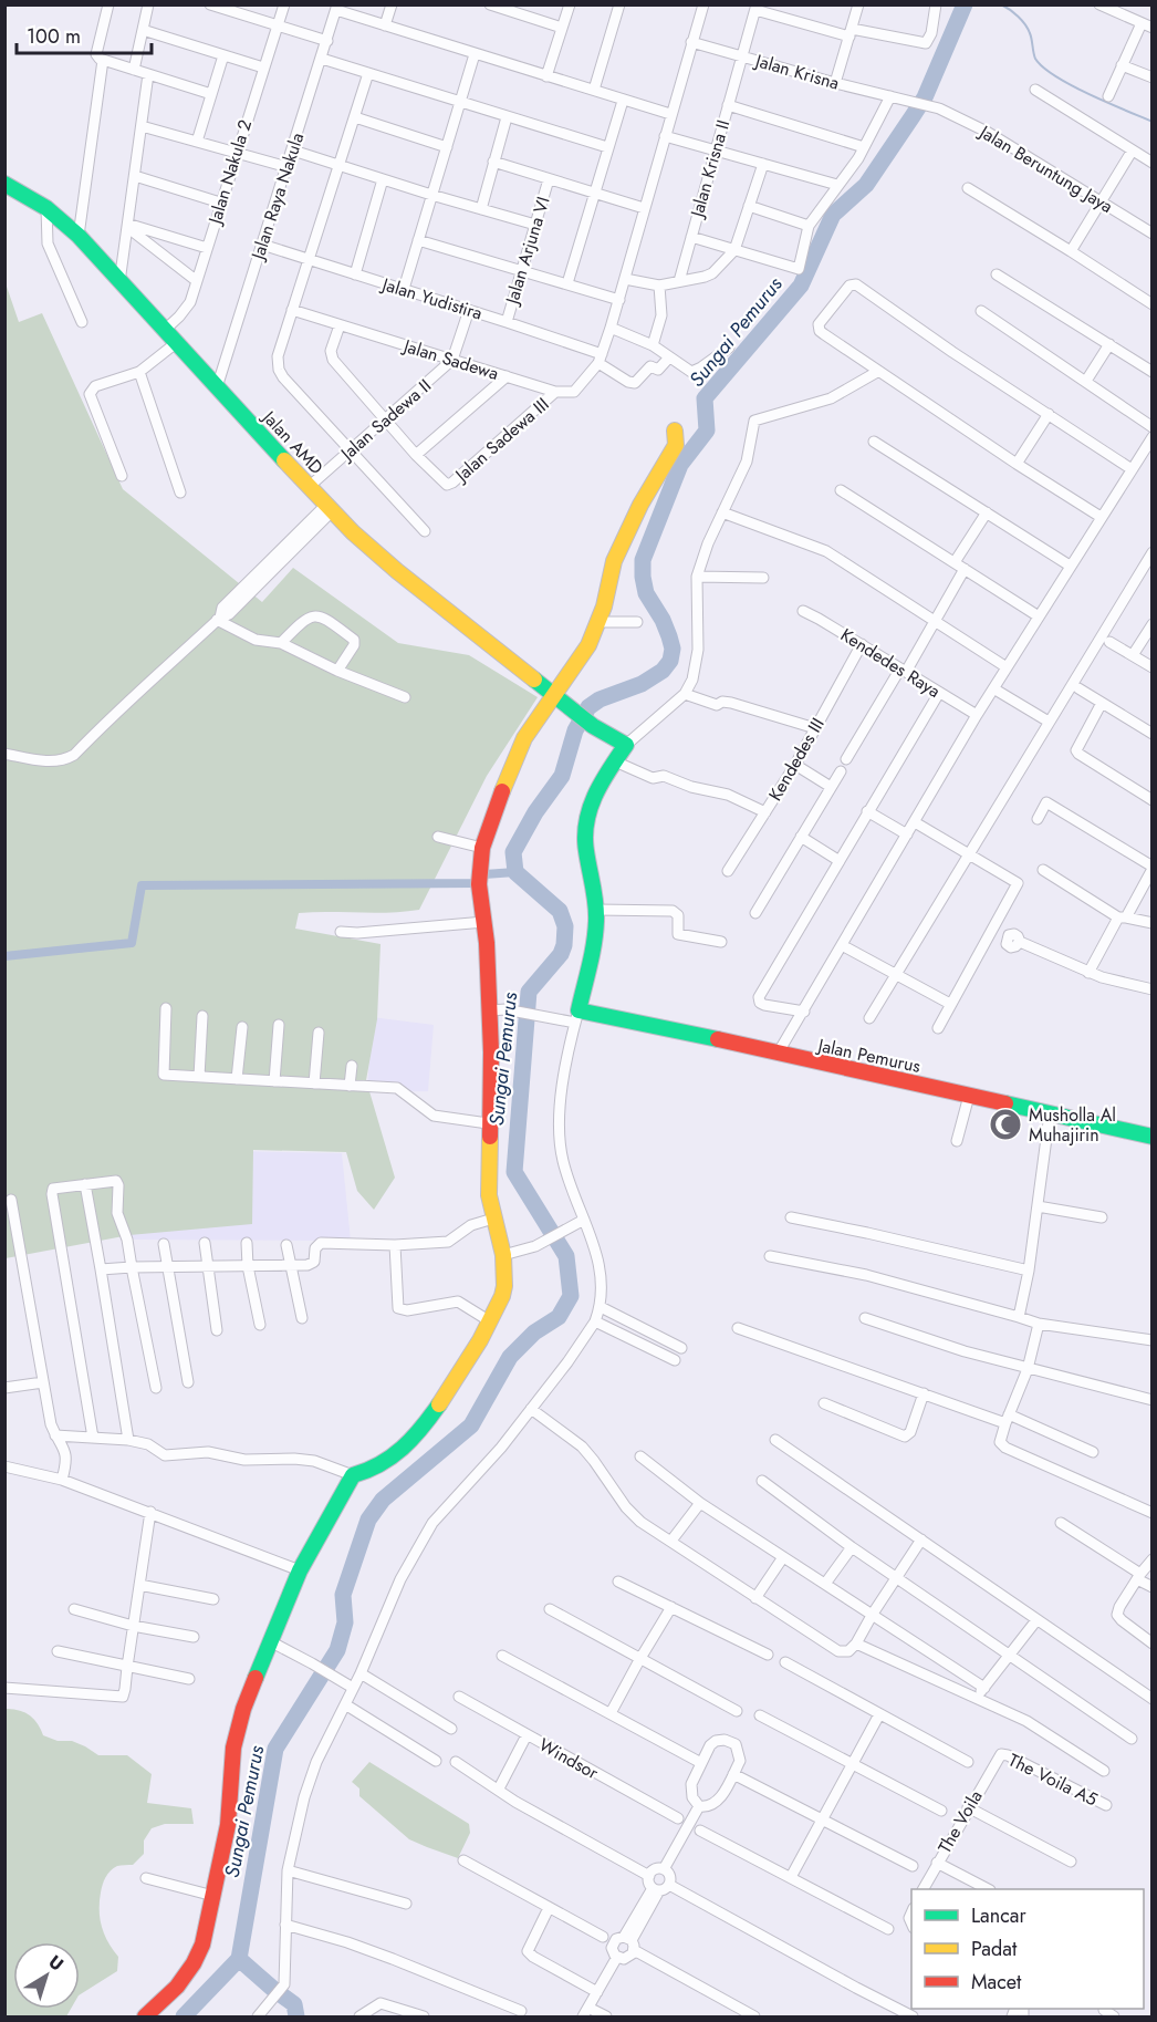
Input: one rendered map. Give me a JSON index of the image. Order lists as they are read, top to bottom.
{
  "streets": {
    "street": [
      "Jalan Krisna",
      "Jalan Krisna II",
      "Jalan Beruntung Jaya",
      "Jalan Nakula 2",
      "Jalan Raya Nakula",
      "Jalan Arjuna VI",
      "Jalan Yudistira",
      "Jalan Sadewa",
      "Jalan Sadewa II",
      "Jalan Sadewa III",
      "Jalan AMD",
      "Kendedes Raya",
      "Kendedes III",
      "Jalan Pemurus",
      "Windsor",
      "The Voila A5",
      "The Voila"
    ]
  },
  "crossings": [
    ["Jalan Krisna", "Jalan Krisna II"],
    ["Jalan Krisna", "Jalan Beruntung Jaya"],
    ["Jalan Nakula 2", "Jalan AMD"],
    ["Jalan Raya Nakula", "Jalan Yudistira"],
    ["Jalan Raya Nakula", "Jalan AMD"],
    ["Jalan Arjuna VI", "Jalan Yudistira"],
    ["Jalan Yudistira", "Jalan Sadewa II"],
    ["Jalan Sadewa", "Jalan Sadewa II"],
    ["Jalan Sadewa", "Jalan Sadewa III"],
    ["Jalan Sadewa II", "Jalan AMD"],
    ["Kendedes Raya", "Kendedes III"],
    ["The Voila A5", "The Voila"]
  ],
  "water": ["Sungai Pemurus"],
  "places": {
    "mosque": ["Musholla Al Muhajirin"]
  },
  "legend": ["Lancar", "Padat", "Macet"],
  "scale_bar": "100 m",
  "north": "top right"
}
